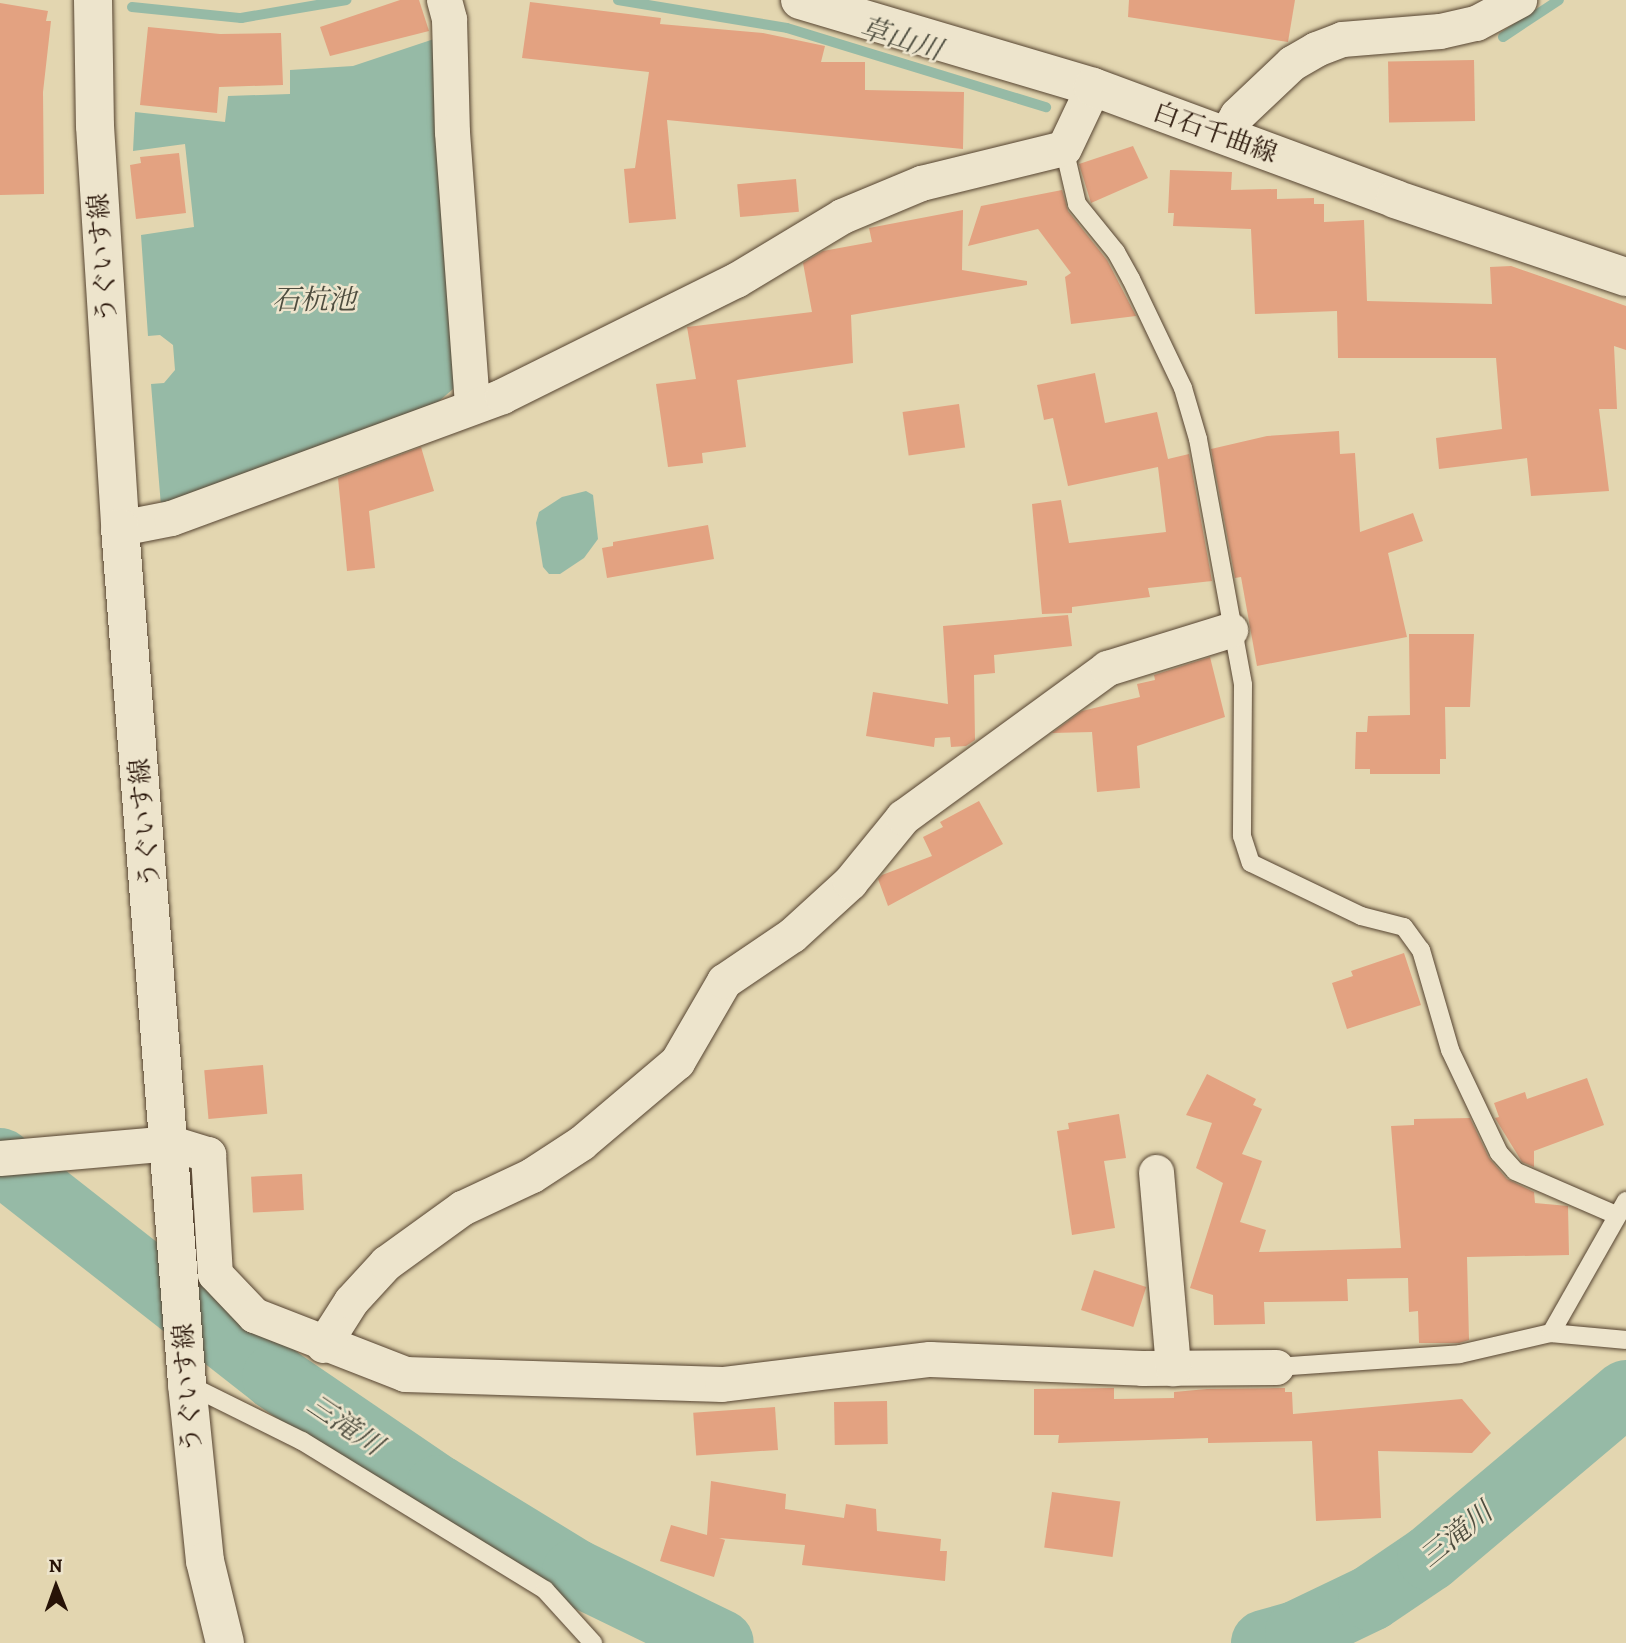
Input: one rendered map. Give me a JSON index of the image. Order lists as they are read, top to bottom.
{
  "streets": {
    "street": ["白石千曲線", "うぐいす線"]
  },
  "water": ["草山川", "石杭池", "三滝川"],
  "north": "top"
}
